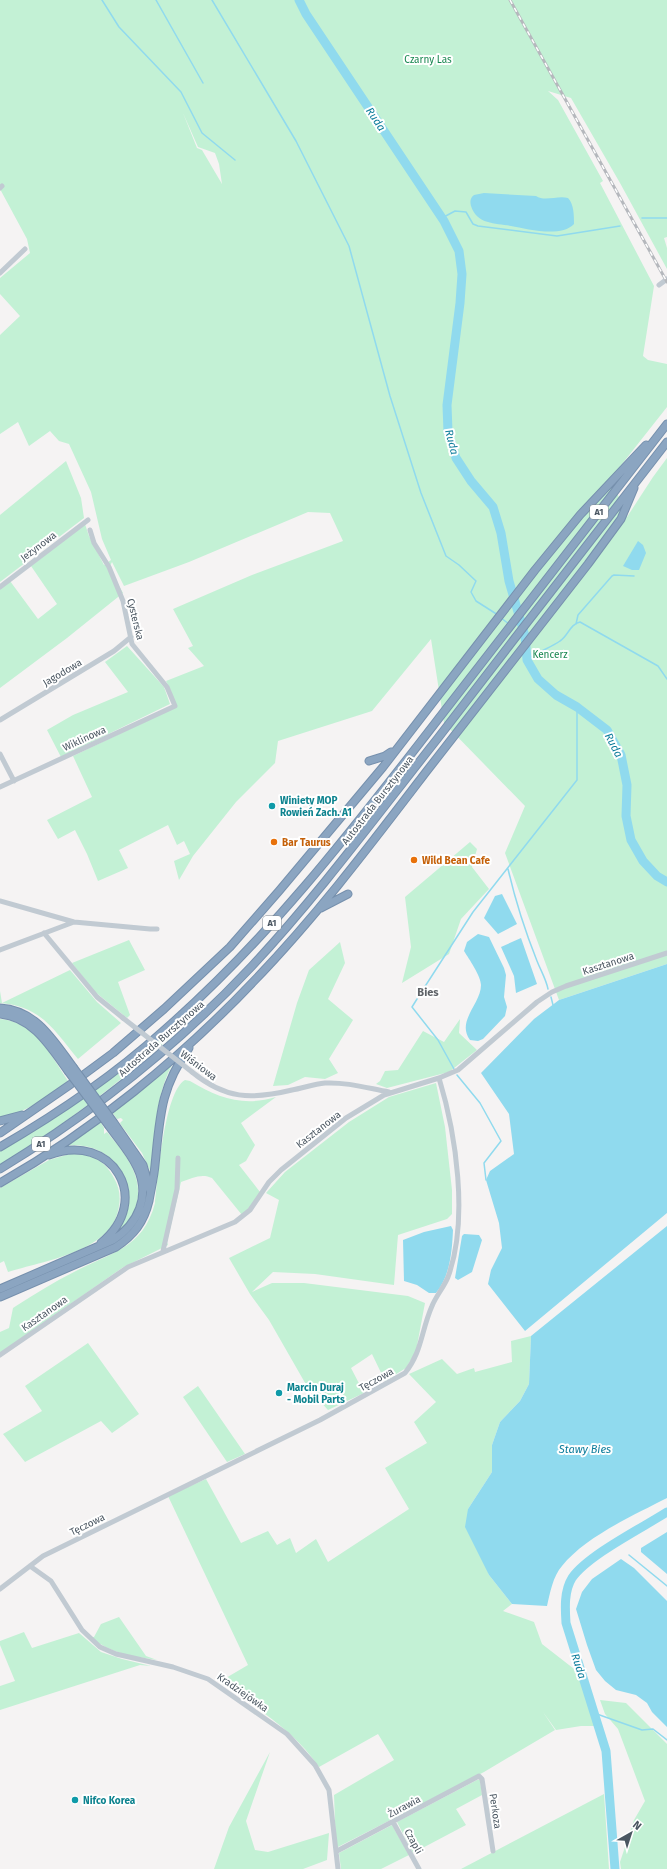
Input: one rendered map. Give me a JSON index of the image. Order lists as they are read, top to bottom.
{
  "streets": {
    "highway": ["A1", "Autostrada Bursztynowa"],
    "street": [
      "Jeżynowa",
      "Cysterska",
      "Jagodowa",
      "Wiklinowa",
      "Kasztanowa",
      "Wiśniowa",
      "Tęczowa",
      "Kradziejówka",
      "Żurawia",
      "Perkoza",
      "Czapli"
    ]
  },
  "crossings": [
    ["Cysterska", "Jagodowa"],
    ["Cysterska", "Wiklinowa"],
    ["Kasztanowa", "Wiśniowa"],
    ["Kasztanowa", "Tęczowa"],
    ["Tęczowa", "Kradziejówka"],
    ["Kradziejówka", "Żurawia"],
    ["Żurawia", "Perkoza"],
    ["Żurawia", "Czapli"]
  ],
  "districts": ["Bies"],
  "water": ["Ruda", "Stawy Bies"],
  "parks": ["Czarny Las", "Kencerz"],
  "places": [
    "Winiety MOP Rowień Zach. A1",
    "Bar Taurus",
    "Wild Bean Cafe",
    "Marcin Duraj - Mobil Parts",
    "Nifco Korea"
  ],
  "north": "top right"
}
